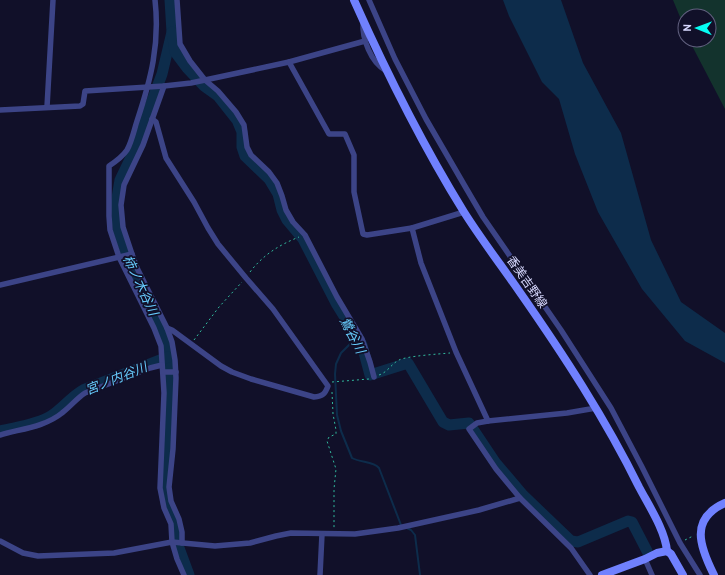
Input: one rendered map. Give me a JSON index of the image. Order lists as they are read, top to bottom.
{
  "streets": {
    "main road": ["香美吉野線"]
  },
  "water": ["柿ノ木谷川", "鶯谷川", "宮ノ内谷川"],
  "north": "left"
}
